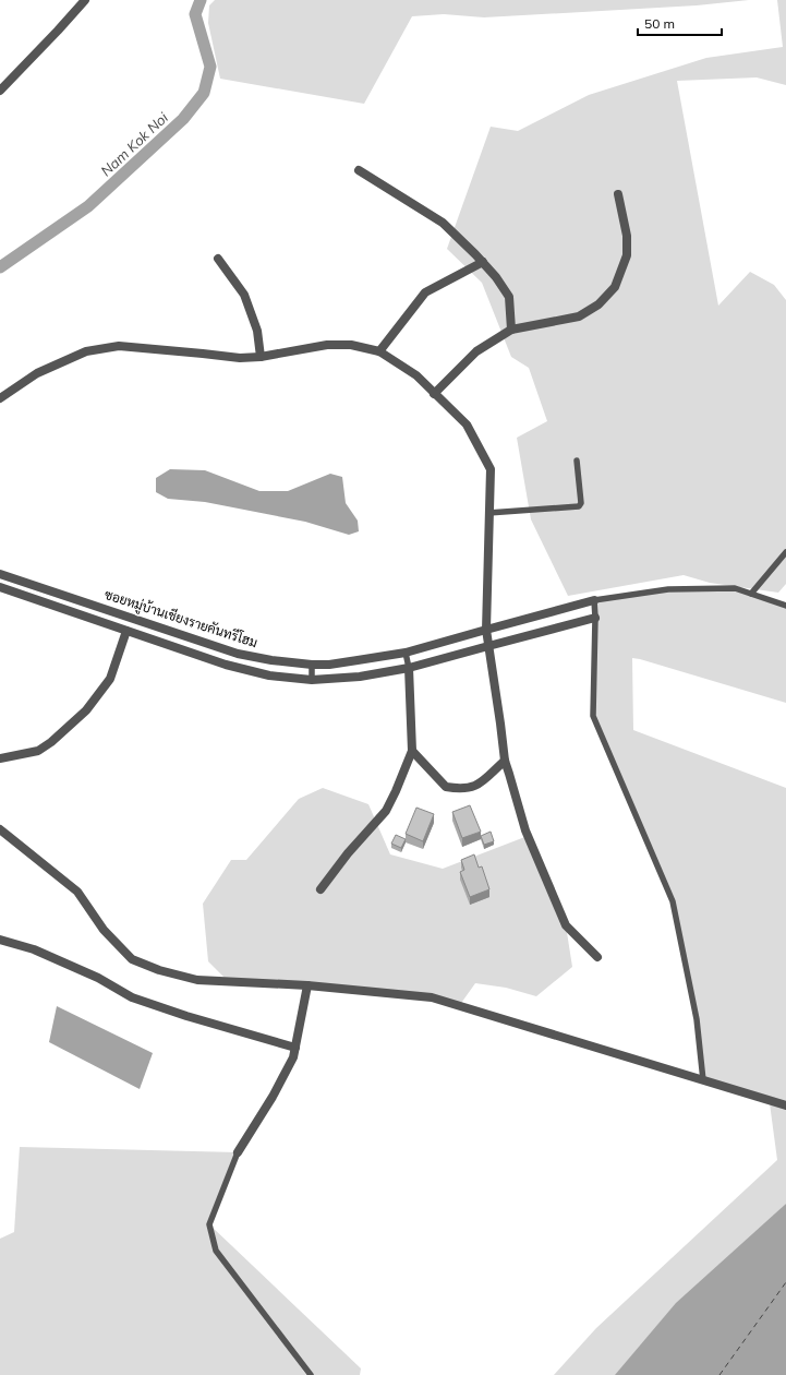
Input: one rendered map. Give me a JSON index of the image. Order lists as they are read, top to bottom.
{
  "streets": {
    "street": ["ซอยหมู่บ้านเชียงรายคันทรีโฮม"]
  },
  "water": ["Nam Kok Noi"],
  "scale_bar": "50 m"
}
